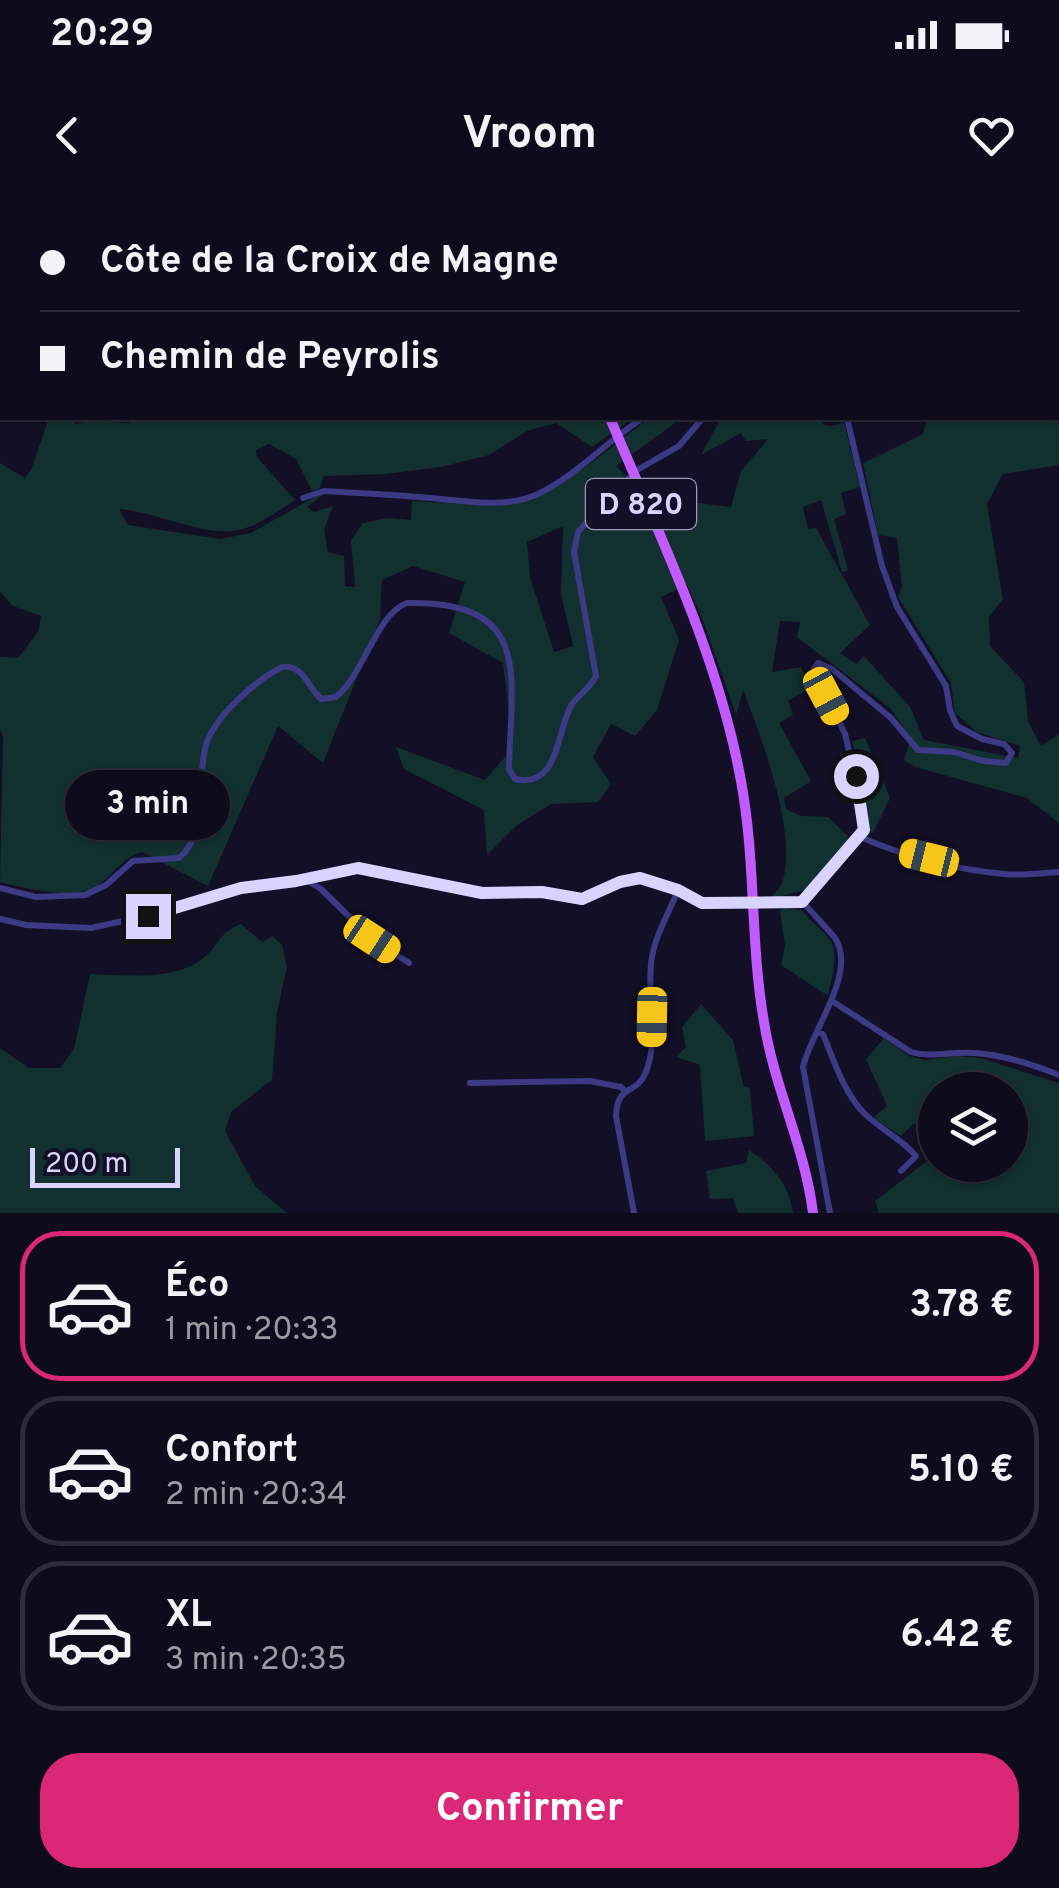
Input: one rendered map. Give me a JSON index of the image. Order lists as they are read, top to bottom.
{
  "streets": {
    "main road": ["D 820"]
  },
  "scale_bar": "200 m",
  "page": {
    "status": "20:29",
    "header": "Vroom",
    "banner": ["Côte de la Croix de Magne", "Chemin de Peyrolis"],
    "bubble": "3 min",
    "scale": "200 m",
    "list": [
      {
        "name": "Éco",
        "note": "1 min · 20:33",
        "value": "3.78 €"
      },
      {
        "name": "Confort",
        "note": "2 min · 20:34",
        "value": "5.10 €"
      },
      {
        "name": "XL",
        "note": "3 min · 20:35",
        "value": "6.42 €"
      }
    ],
    "buttons": "Confirmer"
  }
}
